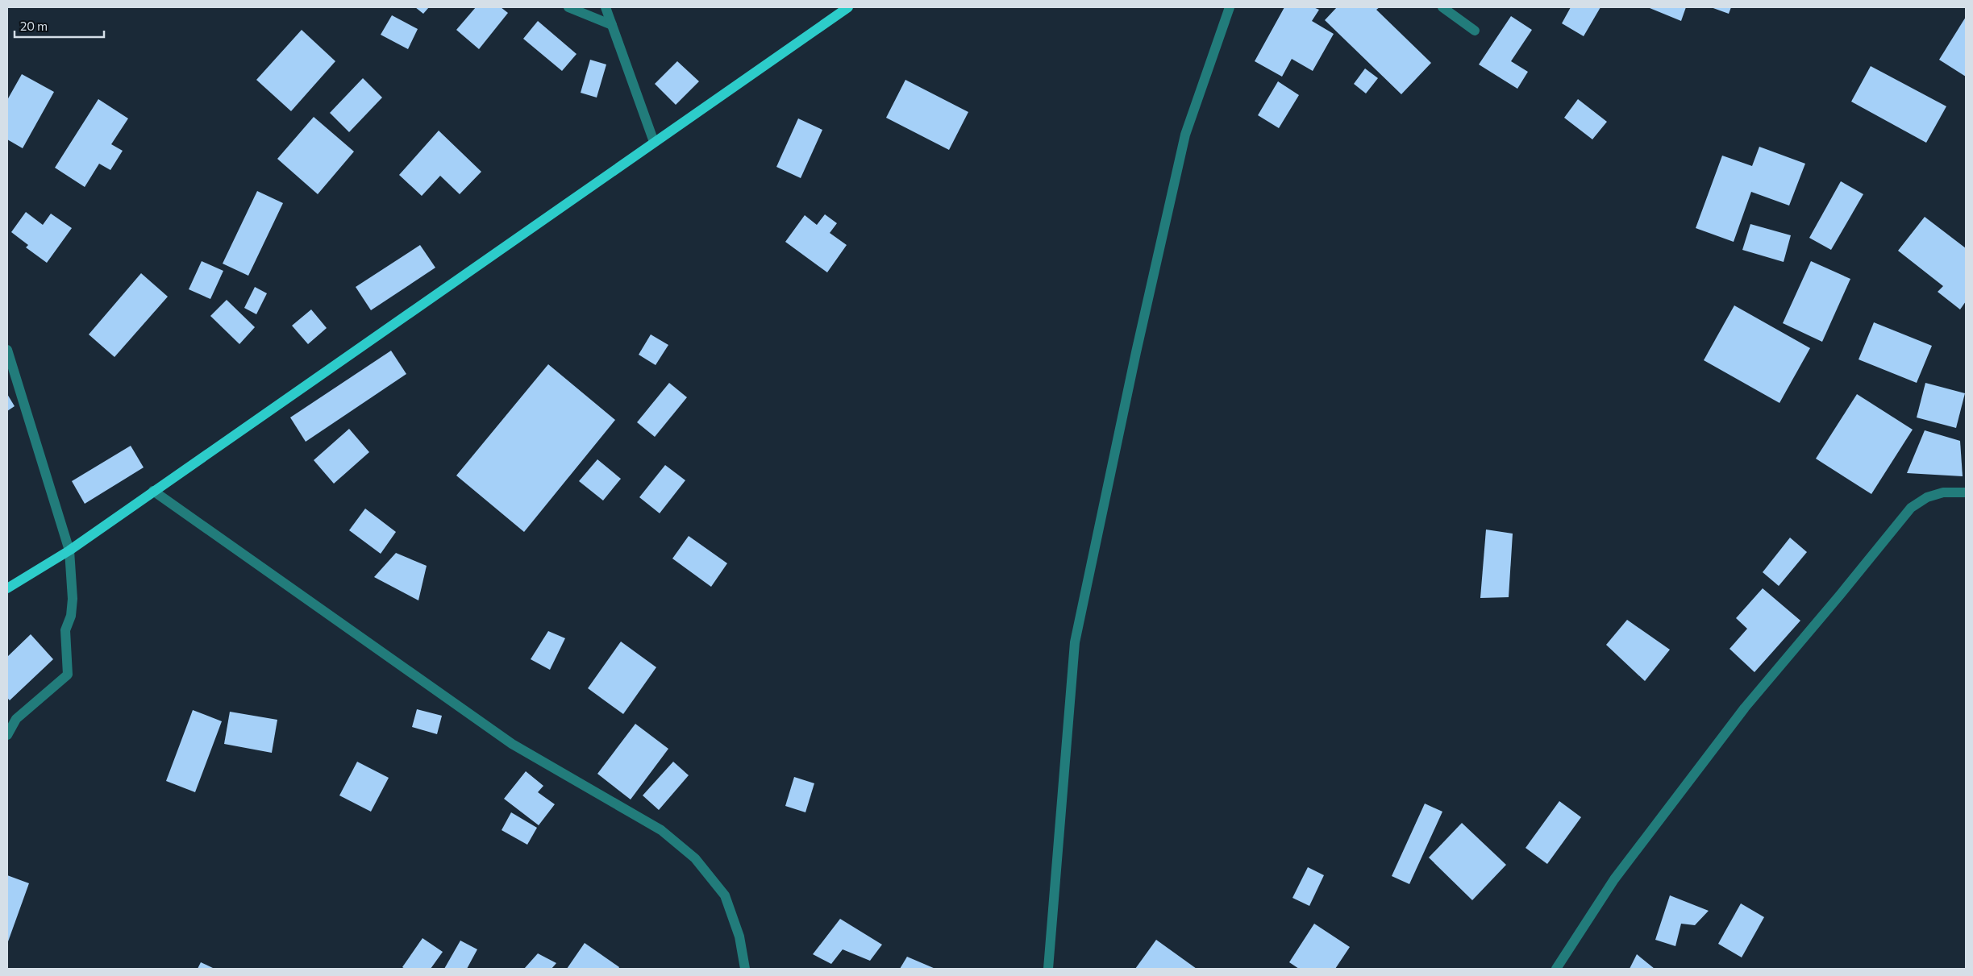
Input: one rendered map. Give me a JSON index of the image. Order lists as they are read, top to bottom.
{
  "scale_bar": "20 m"
}
